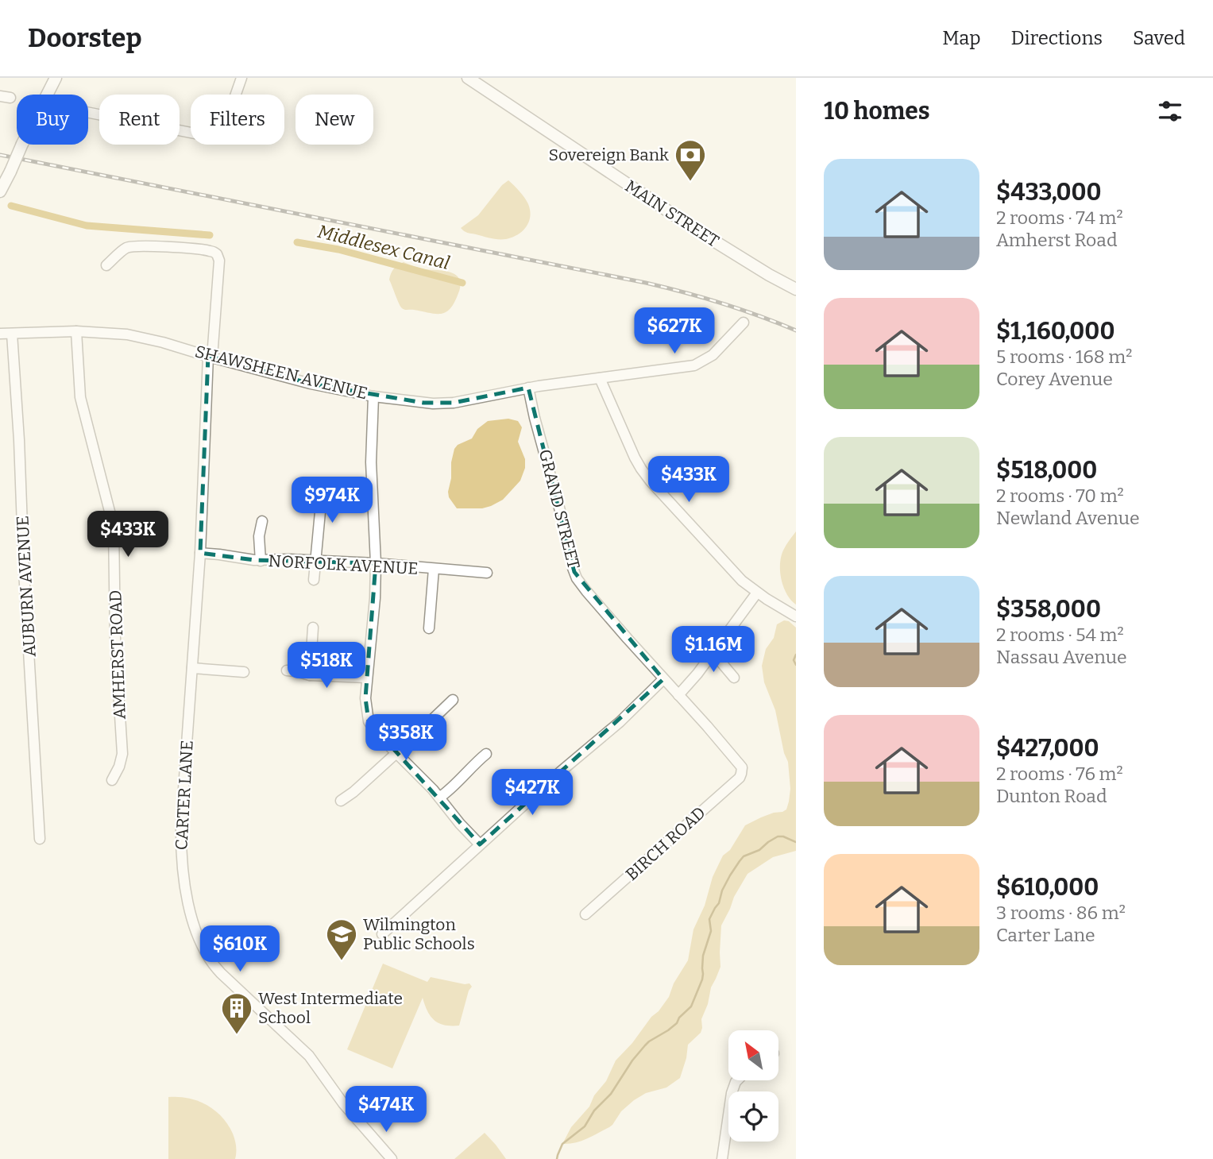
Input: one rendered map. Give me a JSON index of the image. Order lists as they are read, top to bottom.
{
  "streets": {
    "main road": ["MAIN STREET"],
    "street": [
      "SHAWSHEEN AVENUE",
      "GRAND STREET",
      "NORFOLK AVENUE",
      "AUBURN AVENUE",
      "AMHERST ROAD",
      "CARTER LANE",
      "BIRCH ROAD"
    ]
  },
  "crossings": [
    ["SHAWSHEEN AVENUE", "GRAND STREET"],
    ["SHAWSHEEN AVENUE", "AUBURN AVENUE"],
    ["SHAWSHEEN AVENUE", "AMHERST ROAD"],
    ["SHAWSHEEN AVENUE", "CARTER LANE"],
    ["GRAND STREET", "BIRCH ROAD"],
    ["NORFOLK AVENUE", "CARTER LANE"]
  ],
  "water": ["Middlesex Canal"],
  "places": {
    "bank": ["Sovereign Bank"],
    "school or university": ["Wilmington Public Schools"],
    "building": ["West Intermediate School"]
  },
  "north": "top left",
  "page": {
    "header": "Doorstep",
    "nav": ["Map", "Directions", "Saved"],
    "heading": "10 homes",
    "chip": [
      "Buy",
      "Rent",
      "Filters",
      "New"
    ],
    "list": [
      {
        "name": "$433,000",
        "note": "2 rooms · 74 m² · Amherst Road"
      },
      {
        "name": "$1,160,000",
        "note": "5 rooms · 168 m² · Corey Avenue"
      },
      {
        "name": "$518,000",
        "note": "2 rooms · 70 m² · Newland Avenue"
      },
      {
        "name": "$358,000",
        "note": "2 rooms · 54 m² · Nassau Avenue"
      },
      {
        "name": "$427,000",
        "note": "2 rooms · 76 m² · Dunton Road"
      },
      {
        "name": "$610,000",
        "note": "3 rooms · 86 m² · Carter Lane"
      }
    ],
    "price": [
      "$627K",
      "$433K",
      "$974K",
      "$433K",
      "$1.16M",
      "$518K",
      "$358K",
      "$427K",
      "$610K",
      "$474K"
    ]
  }
}
